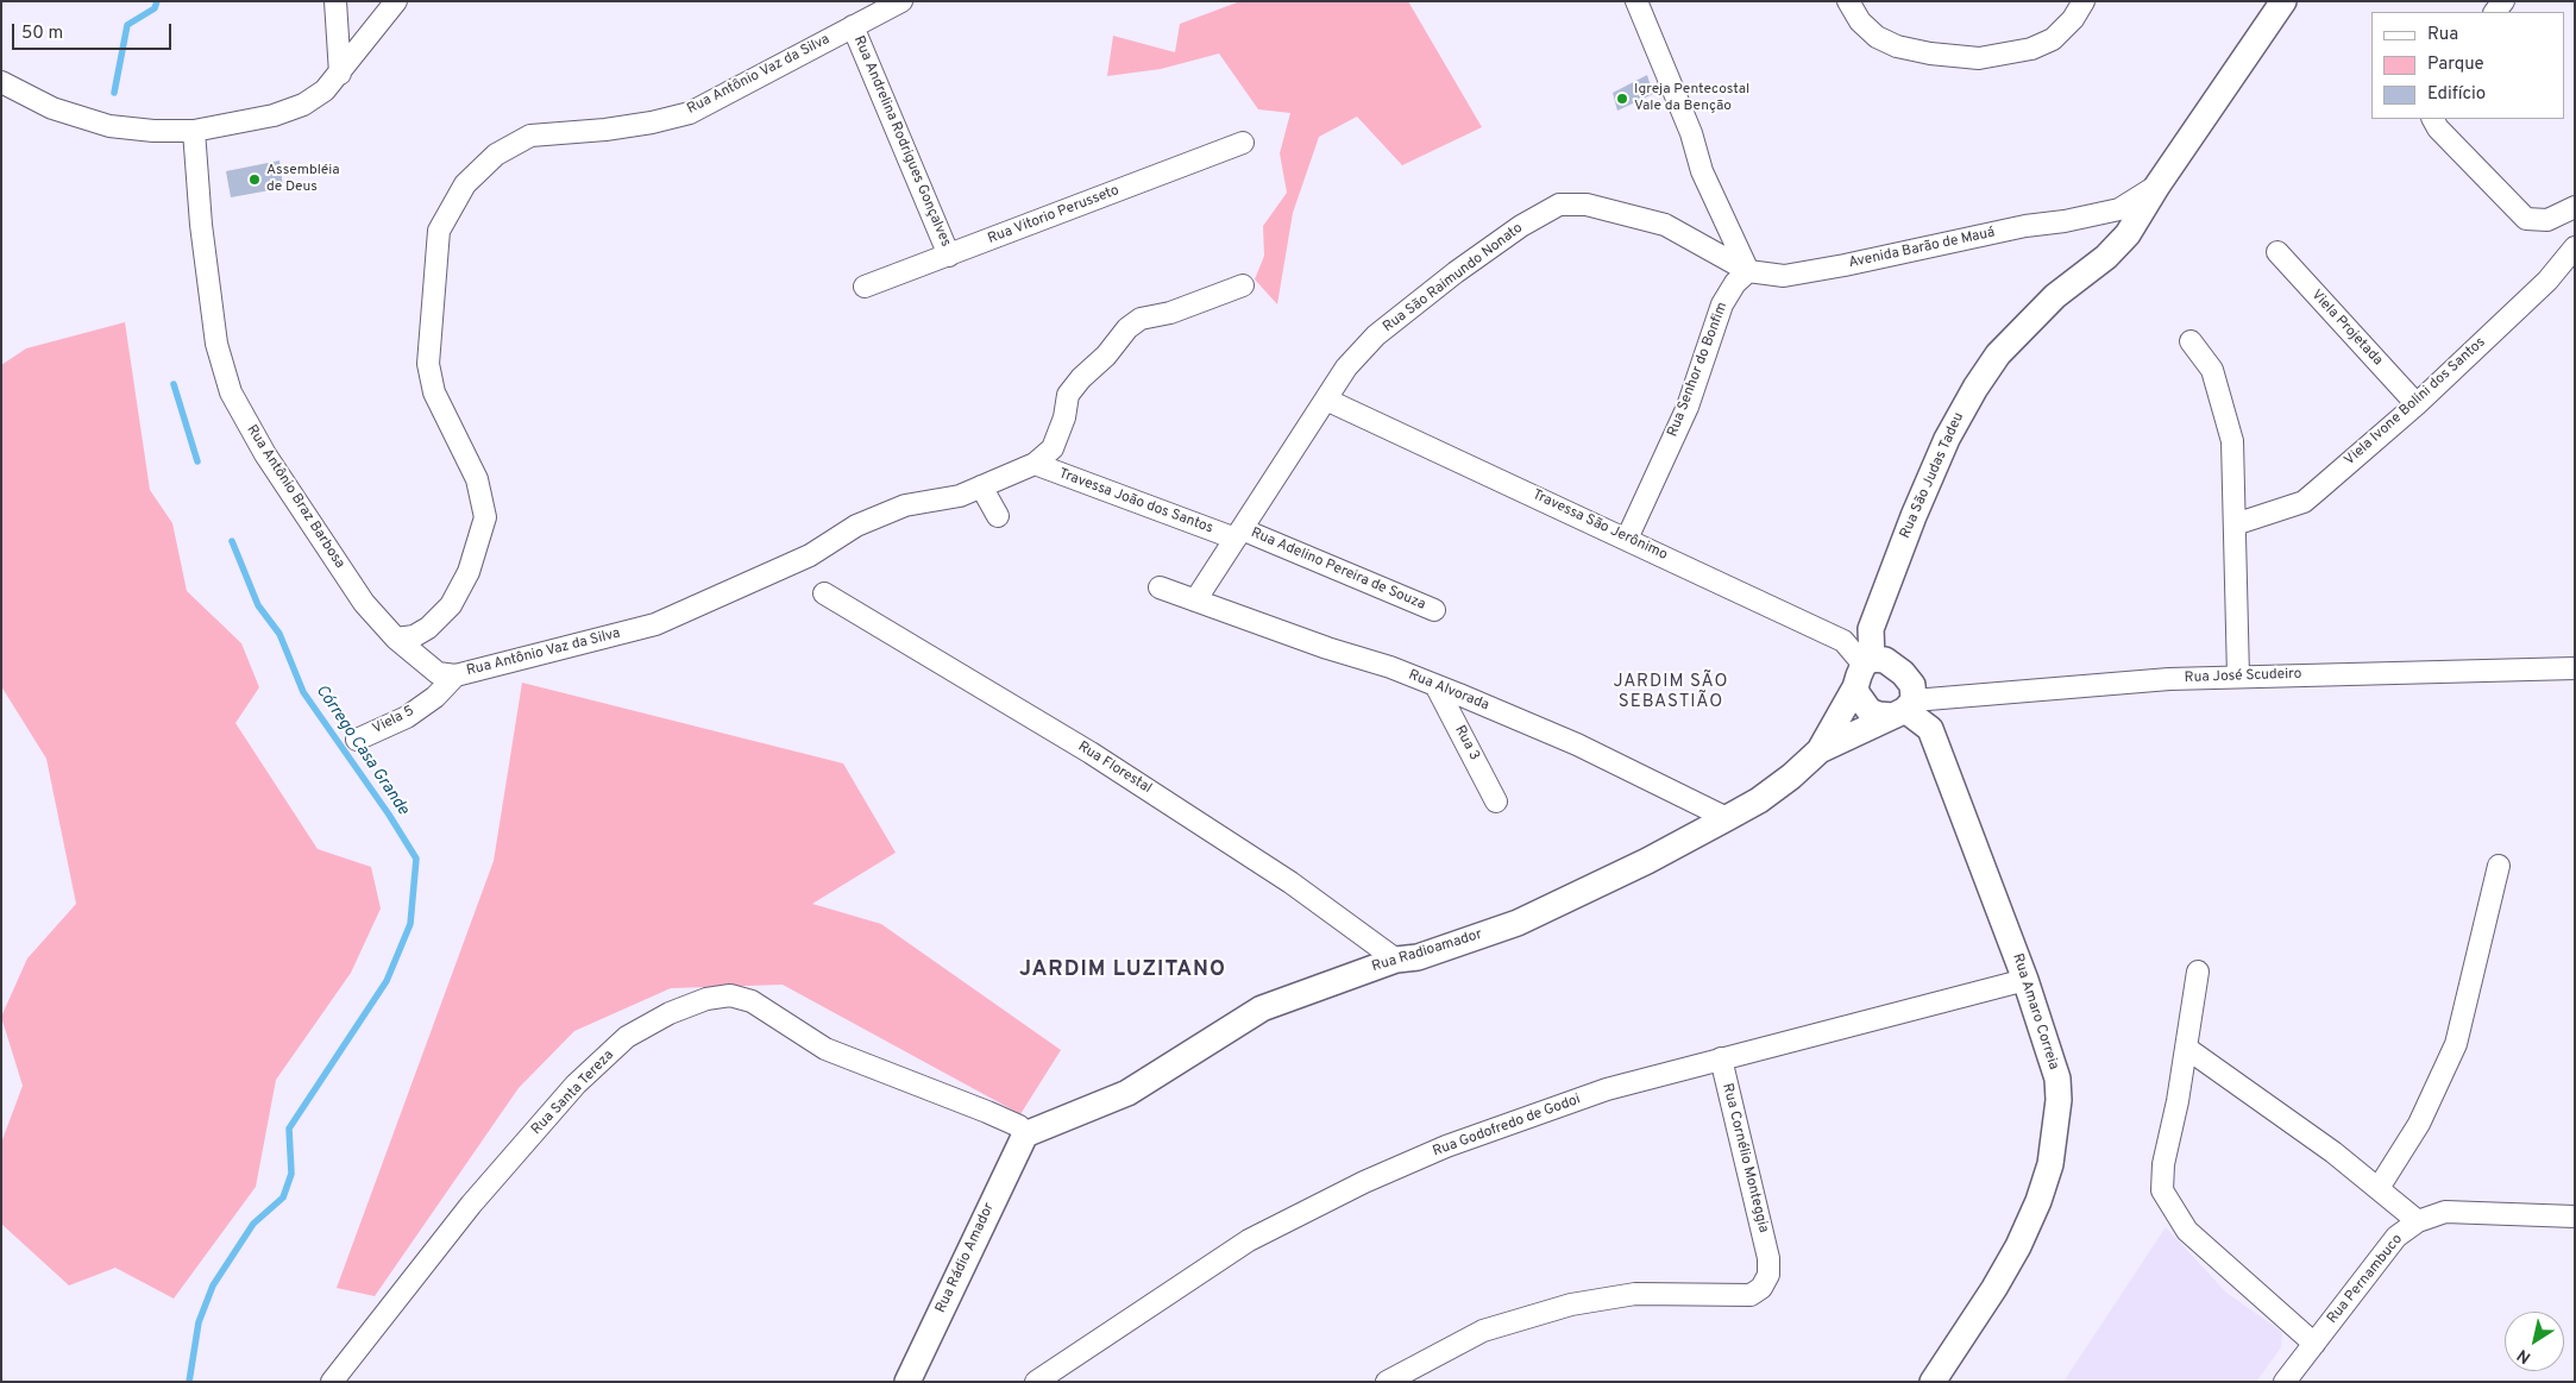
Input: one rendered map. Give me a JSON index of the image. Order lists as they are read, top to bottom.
{
  "streets": {
    "street": [
      "Rua Antônio Vaz da Silva",
      "Rua Andrelina Rodrigues Gonçalves",
      "Rua Vitorio Perusseto",
      "Avenida Barão de Mauá",
      "Rua São Raimundo Nonato",
      "Viela Projetada",
      "Rua Senhor do Bonfim",
      "Viela Ivone Bolini dos Santos",
      "Rua São Judas Tadeu",
      "Rua Antônio Braz Barbosa",
      "Travessa João dos Santos",
      "Travessa São Jerônimo",
      "Rua Adelino Pereira de Souza",
      "Rua José Scudeiro",
      "Rua Alvorada",
      "Viela 5",
      "Rua 3",
      "Rua Florestal",
      "Rua Radioamador",
      "Rua Amaro Correia",
      "Rua Santa Tereza",
      "Rua Godofredo de Godoi",
      "Rua Cornélio Monteggia",
      "Rua Rádio Amador",
      "Rua Pernambuco"
    ]
  },
  "crossings": [
    ["Rua Antônio Vaz da Silva", "Rua Andrelina Rodrigues Gonçalves"],
    ["Rua Antônio Vaz da Silva", "Rua Antônio Braz Barbosa"],
    ["Rua Antônio Vaz da Silva", "Travessa João dos Santos"],
    ["Rua Antônio Vaz da Silva", "Viela 5"],
    ["Rua Andrelina Rodrigues Gonçalves", "Rua Vitorio Perusseto"],
    ["Avenida Barão de Mauá", "Rua São Raimundo Nonato"],
    ["Avenida Barão de Mauá", "Rua Senhor do Bonfim"],
    ["Avenida Barão de Mauá", "Rua São Judas Tadeu"],
    ["Rua São Raimundo Nonato", "Rua Senhor do Bonfim"],
    ["Rua São Raimundo Nonato", "Travessa João dos Santos"],
    ["Rua São Raimundo Nonato", "Travessa São Jerônimo"],
    ["Rua São Raimundo Nonato", "Rua Adelino Pereira de Souza"],
    ["Rua São Raimundo Nonato", "Rua Alvorada"],
    ["Viela Projetada", "Viela Ivone Bolini dos Santos"],
    ["Rua Senhor do Bonfim", "Travessa São Jerônimo"],
    ["Rua São Judas Tadeu", "Travessa São Jerônimo"],
    ["Rua São Judas Tadeu", "Rua José Scudeiro"],
    ["Rua São Judas Tadeu", "Rua Radioamador"],
    ["Rua São Judas Tadeu", "Rua Amaro Correia"],
    ["Travessa João dos Santos", "Rua Adelino Pereira de Souza"],
    ["Travessa São Jerônimo", "Rua José Scudeiro"],
    ["Travessa São Jerônimo", "Rua Radioamador"],
    ["Travessa São Jerônimo", "Rua Amaro Correia"],
    ["Rua José Scudeiro", "Rua Radioamador"],
    ["Rua José Scudeiro", "Rua Amaro Correia"],
    ["Rua Alvorada", "Rua 3"],
    ["Rua Alvorada", "Rua Radioamador"],
    ["Rua Florestal", "Rua Radioamador"],
    ["Rua Radioamador", "Rua Amaro Correia"],
    ["Rua Radioamador", "Rua Santa Tereza"],
    ["Rua Radioamador", "Rua Rádio Amador"],
    ["Rua Amaro Correia", "Rua Godofredo de Godoi"],
    ["Rua Santa Tereza", "Rua Rádio Amador"],
    ["Rua Godofredo de Godoi", "Rua Cornélio Monteggia"]
  ],
  "districts": ["JARDIM SÃO SEBASTIÃO", "JARDIM LUZITANO"],
  "water": ["Córrego Casa Grande"],
  "places": ["Igreja Pentecostal Vale da Benção", "Assembléia de Deus"],
  "legend": ["Rua", "Parque", "Edifício"],
  "scale_bar": "50 m",
  "north": "bottom left"
}
